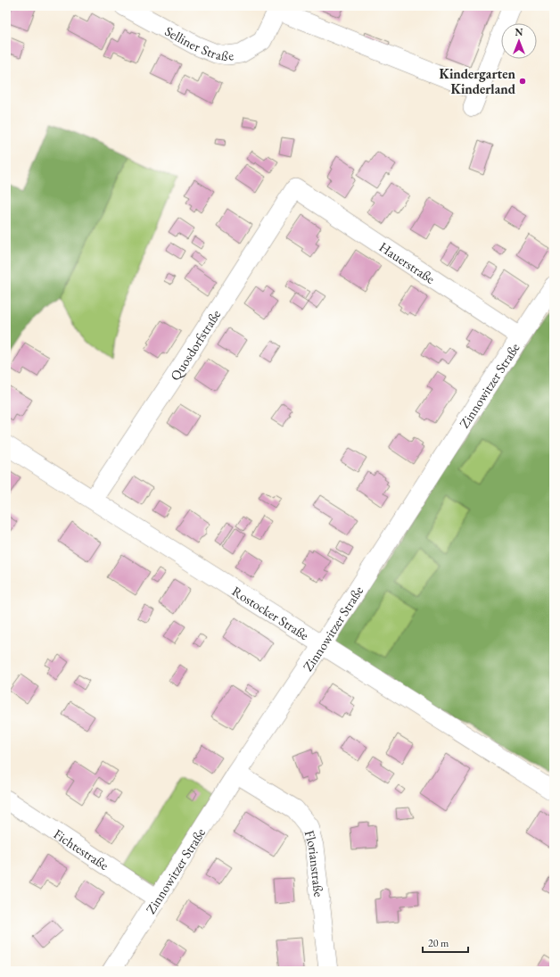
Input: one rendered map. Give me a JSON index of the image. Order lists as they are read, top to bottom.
{
  "streets": {
    "street": [
      "Selliner Straße",
      "Hauerstraße",
      "Quosdorfstraße",
      "Zinnowitzer Straße",
      "Rostocker Straße",
      "Fichtestraße",
      "Florianstraße"
    ]
  },
  "crossings": [
    ["Hauerstraße", "Quosdorfstraße"],
    ["Hauerstraße", "Zinnowitzer Straße"],
    ["Quosdorfstraße", "Rostocker Straße"],
    ["Zinnowitzer Straße", "Rostocker Straße"],
    ["Zinnowitzer Straße", "Fichtestraße"],
    ["Zinnowitzer Straße", "Florianstraße"]
  ],
  "places": ["Kindergarten Kinderland"],
  "scale_bar": "20 m",
  "north": "top"
}
